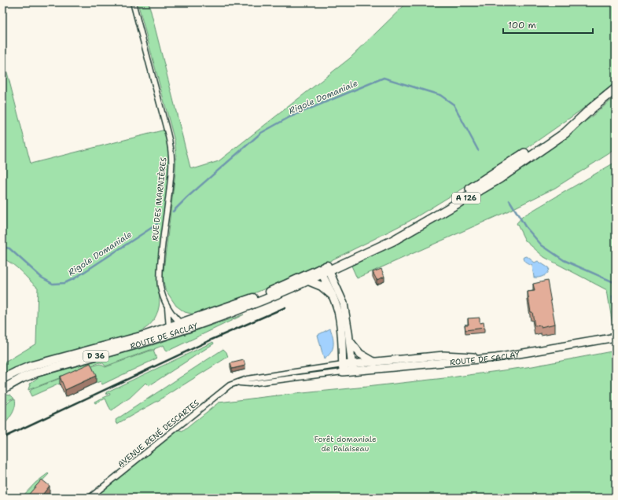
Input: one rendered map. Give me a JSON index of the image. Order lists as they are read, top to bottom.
{
  "streets": {
    "highway": ["A 126"],
    "main road": ["ROUTE DE SACLAY", "D 36"],
    "street": ["RUE DES MARNIÈRES", "AVENUE RENÉ DESCARTES"]
  },
  "crossings": [
    ["A 126", "ROUTE DE SACLAY"],
    ["RUE DES MARNIÈRES", "ROUTE DE SACLAY"],
    ["ROUTE DE SACLAY", "AVENUE RENÉ DESCARTES"]
  ],
  "water": ["Rigole Domaniale"],
  "parks": ["Forêt domaniale de Palaiseau"],
  "scale_bar": "100 m"
}
